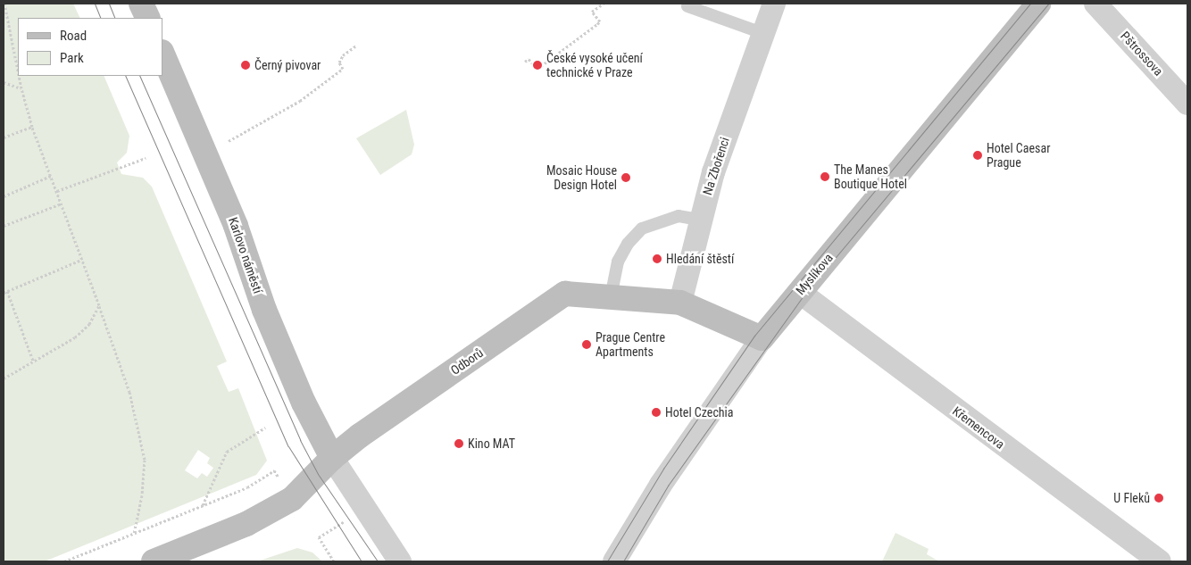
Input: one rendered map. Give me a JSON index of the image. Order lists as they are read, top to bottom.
{
  "streets": {
    "street": [
      "Pštrossova",
      "Na Zbořenci",
      "Karlovo náměstí",
      "Myslíkova",
      "Odborů",
      "Křemencova"
    ]
  },
  "crossings": [
    ["Na Zbořenci", "Odborů"],
    ["Karlovo náměstí", "Odborů"],
    ["Myslíkova", "Odborů"],
    ["Myslíkova", "Křemencova"]
  ],
  "places": [
    "Černý pivovar",
    "České vysoké učení technické v Praze",
    "Hotel Caesar Prague",
    "The Manes Boutique Hotel",
    "Mosaic House Design Hotel",
    "Hledání štěstí",
    "Prague Centre Apartments",
    "Hotel Czechia",
    "Kino MAT",
    "U Fleků"
  ],
  "legend": ["Road", "Park"]
}
